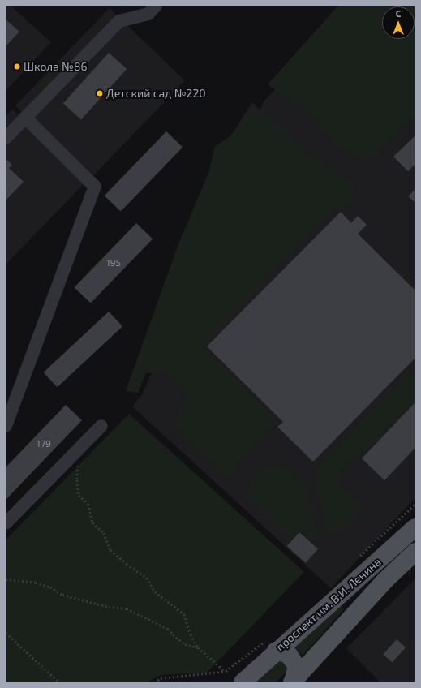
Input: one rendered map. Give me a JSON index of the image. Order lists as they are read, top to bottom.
{
  "streets": {
    "main road": ["проспект им. В.И. Ленина"]
  },
  "places": ["Школа №86", "Детский сад №220"],
  "house_numbers": ["195", "179"],
  "north": "top"
}
